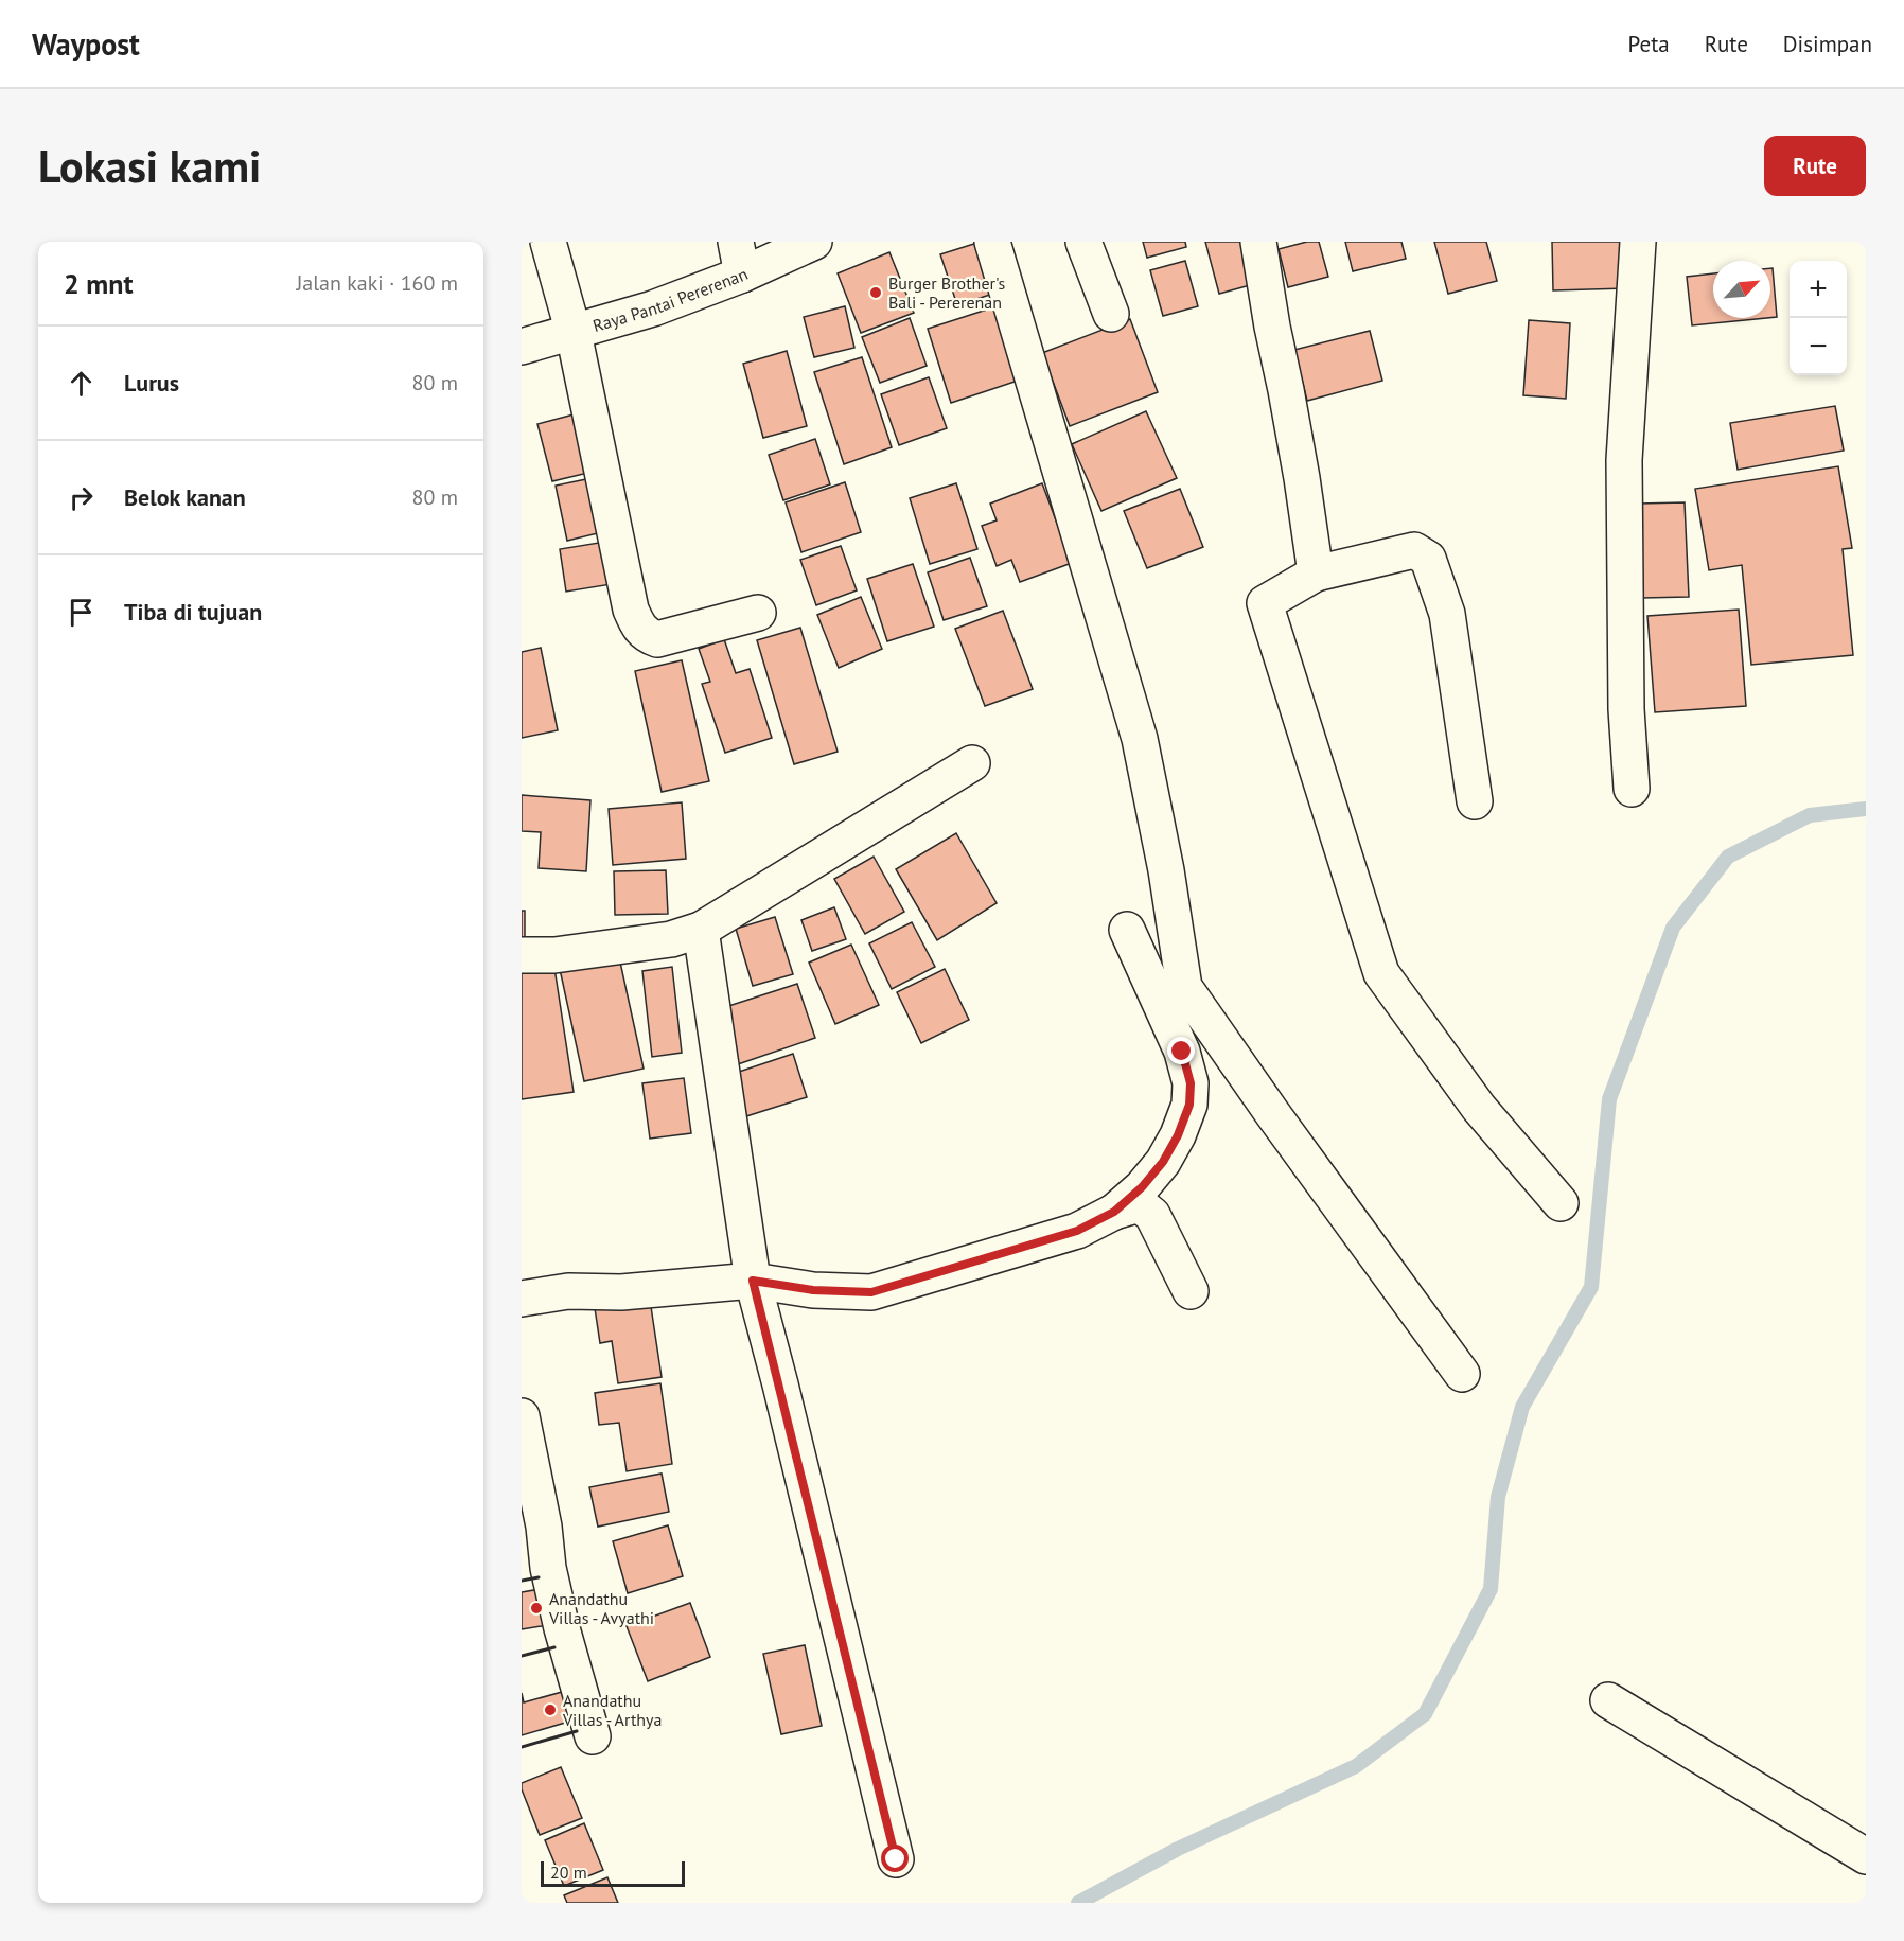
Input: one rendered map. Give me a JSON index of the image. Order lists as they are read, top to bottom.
{
  "streets": {
    "street": ["Raya Pantai Pererenan"]
  },
  "places": ["Burger Brother's Bali - Pererenan", "Anandathu Villas - Avyathi", "Anandathu Villas - Arthya"],
  "scale_bar": "20 m",
  "north": "top right",
  "page": {
    "header": "Waypost",
    "nav": ["Peta", "Rute", "Disimpan"],
    "buttons": "Rute",
    "title": "Lokasi kami",
    "heading": ["2 mnt", "Jalan kaki · 160 m"],
    "map_buttons": ["+", "−"],
    "list": [
      ["Lurus", "80 m"],
      ["Belok kanan", "80 m"],
      "Tiba di tujuan"
    ],
    "scale": "20 m"
  }
}
